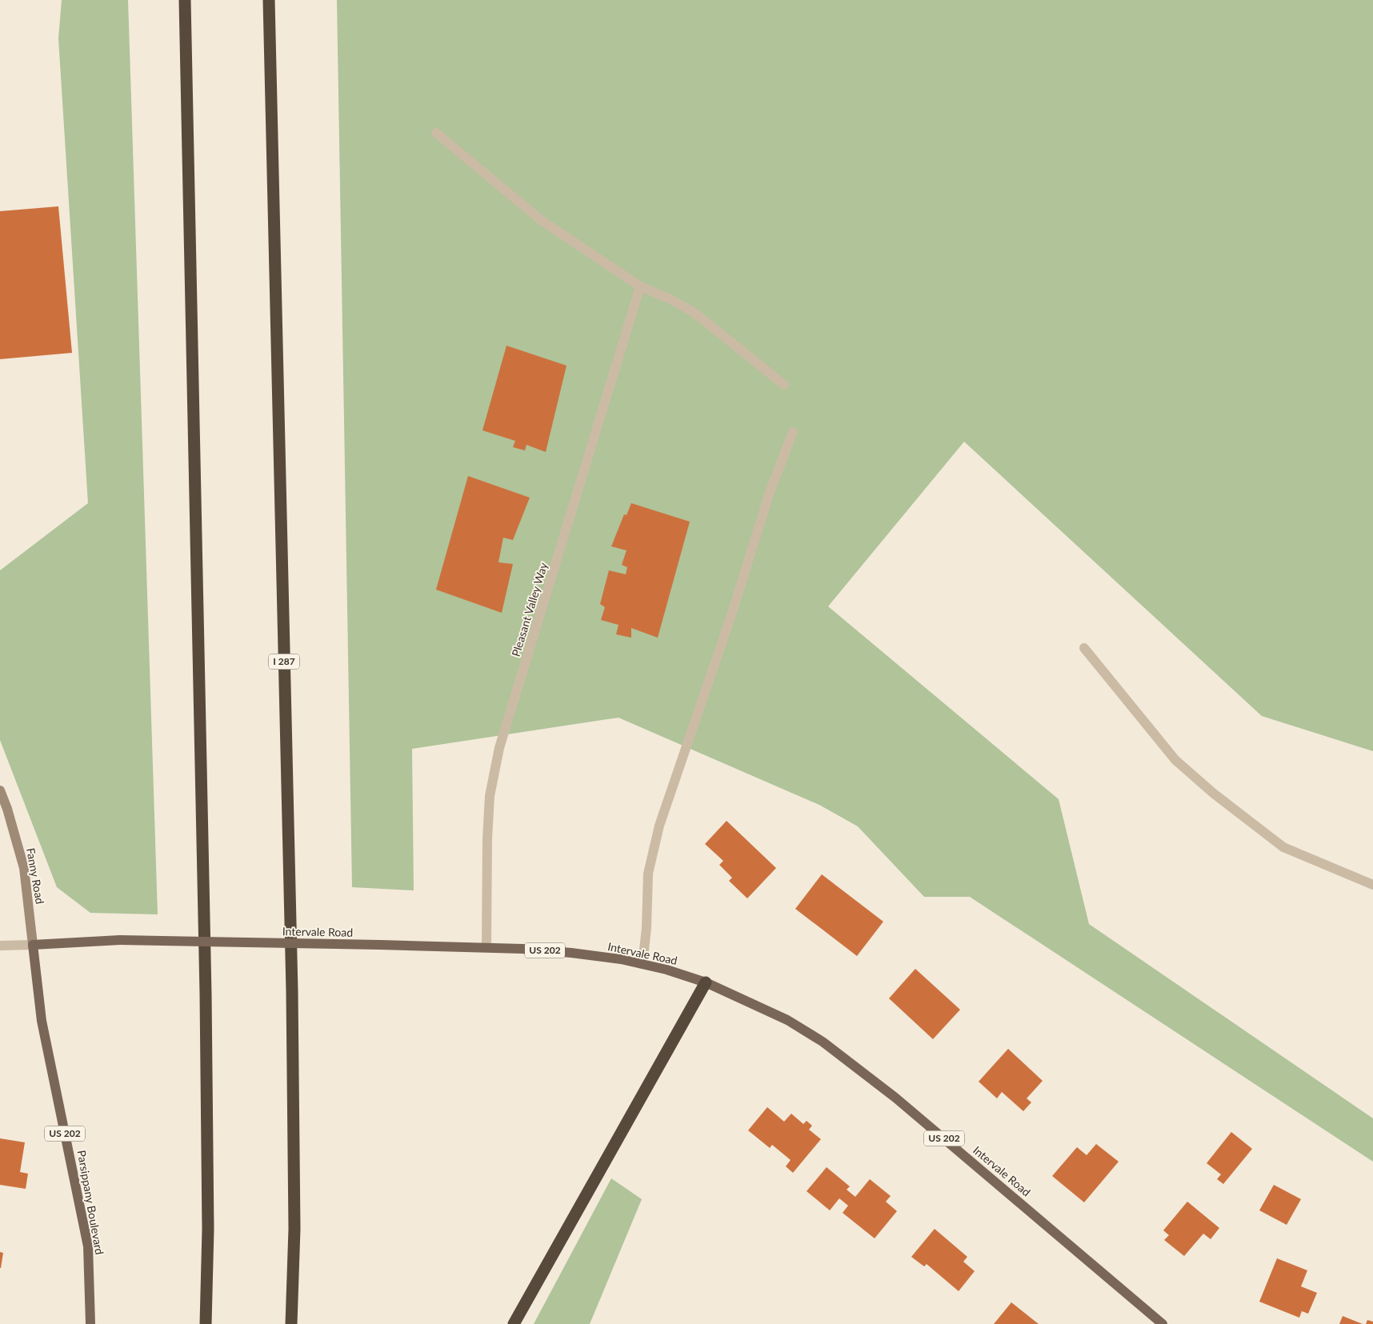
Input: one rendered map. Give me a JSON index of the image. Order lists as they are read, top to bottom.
{
  "streets": {
    "highway": ["I 287"],
    "main road": [
      "Fanny Road",
      "Intervale Road",
      "US 202",
      "Parsippany Boulevard"
    ],
    "street": ["Pleasant Valley Way"]
  },
  "crossings": [
    ["Pleasant Valley Way", "Intervale Road"],
    ["Fanny Road", "Intervale Road"],
    ["Fanny Road", "Parsippany Boulevard"],
    ["Intervale Road", "Parsippany Boulevard"]
  ]
}
